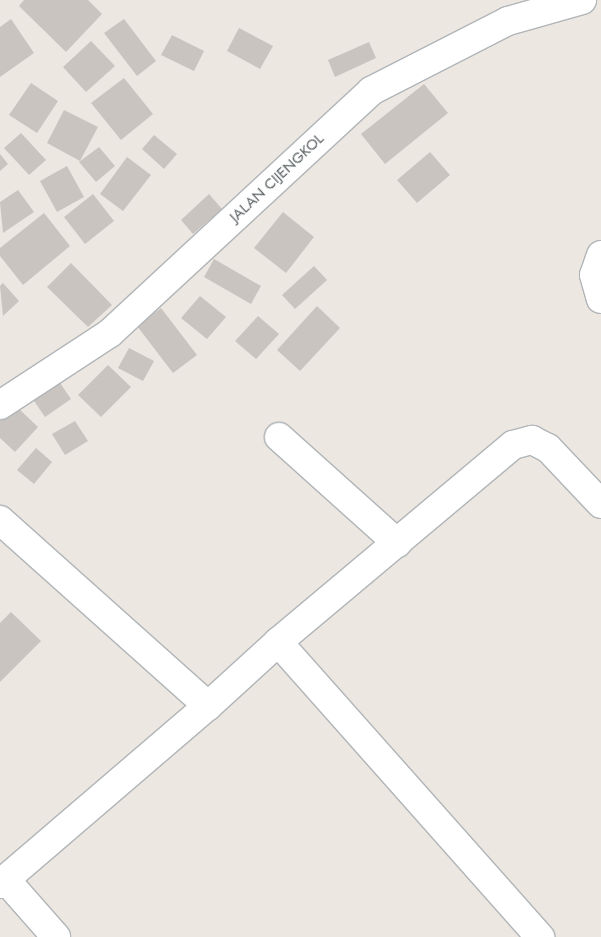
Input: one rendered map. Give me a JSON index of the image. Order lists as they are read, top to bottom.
{
  "streets": {
    "street": ["JALAN CIJENGKOL"]
  }
}
